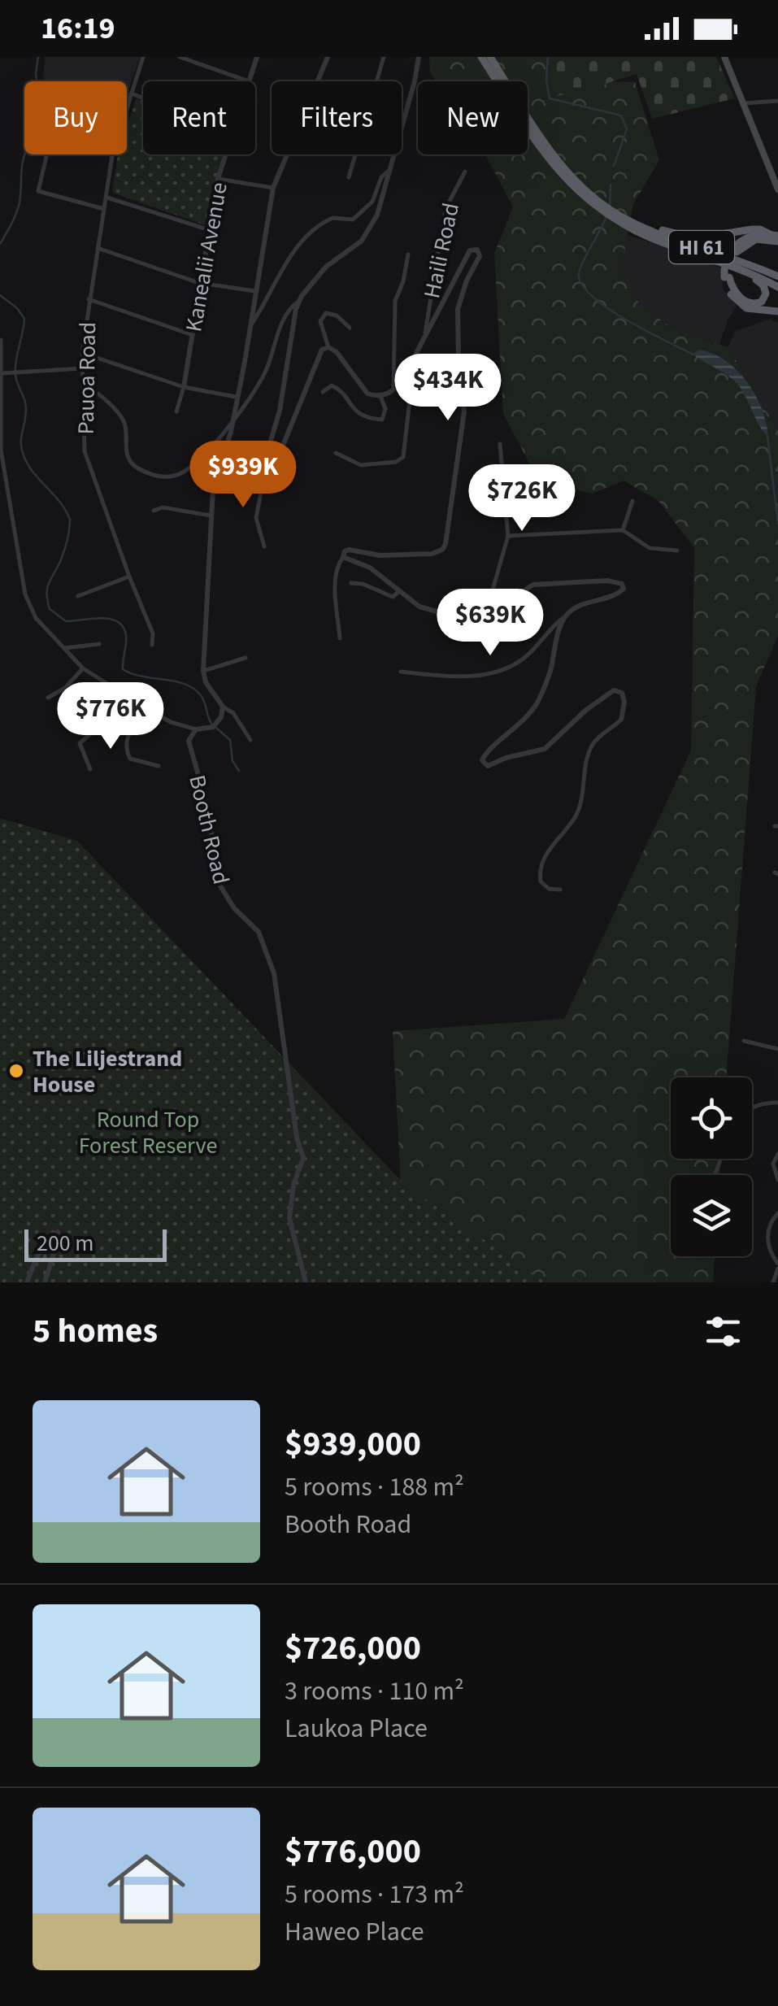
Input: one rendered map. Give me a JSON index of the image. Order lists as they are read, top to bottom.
{
  "streets": {
    "highway": ["HI 61"],
    "street": [
      "Haili Road",
      "Kanealii Avenue",
      "Pauoa Road",
      "Booth Road"
    ]
  },
  "parks": ["Round Top Forest Reserve"],
  "places": ["The Liljestrand House"],
  "scale_bar": "200 m",
  "page": {
    "status": "16:19",
    "chip": [
      "Buy",
      "Rent",
      "Filters",
      "New"
    ],
    "price": [
      "$434K",
      "$939K",
      "$726K",
      "$639K",
      "$776K"
    ],
    "scale": "200 m",
    "heading": "5 homes",
    "list": [
      {
        "name": "$939,000",
        "note": "5 rooms · 188 m² · Booth Road"
      },
      {
        "name": "$726,000",
        "note": "3 rooms · 110 m² · Laukoa Place"
      },
      {
        "name": "$776,000",
        "note": "5 rooms · 173 m² · Haweo Place"
      }
    ]
  }
}
